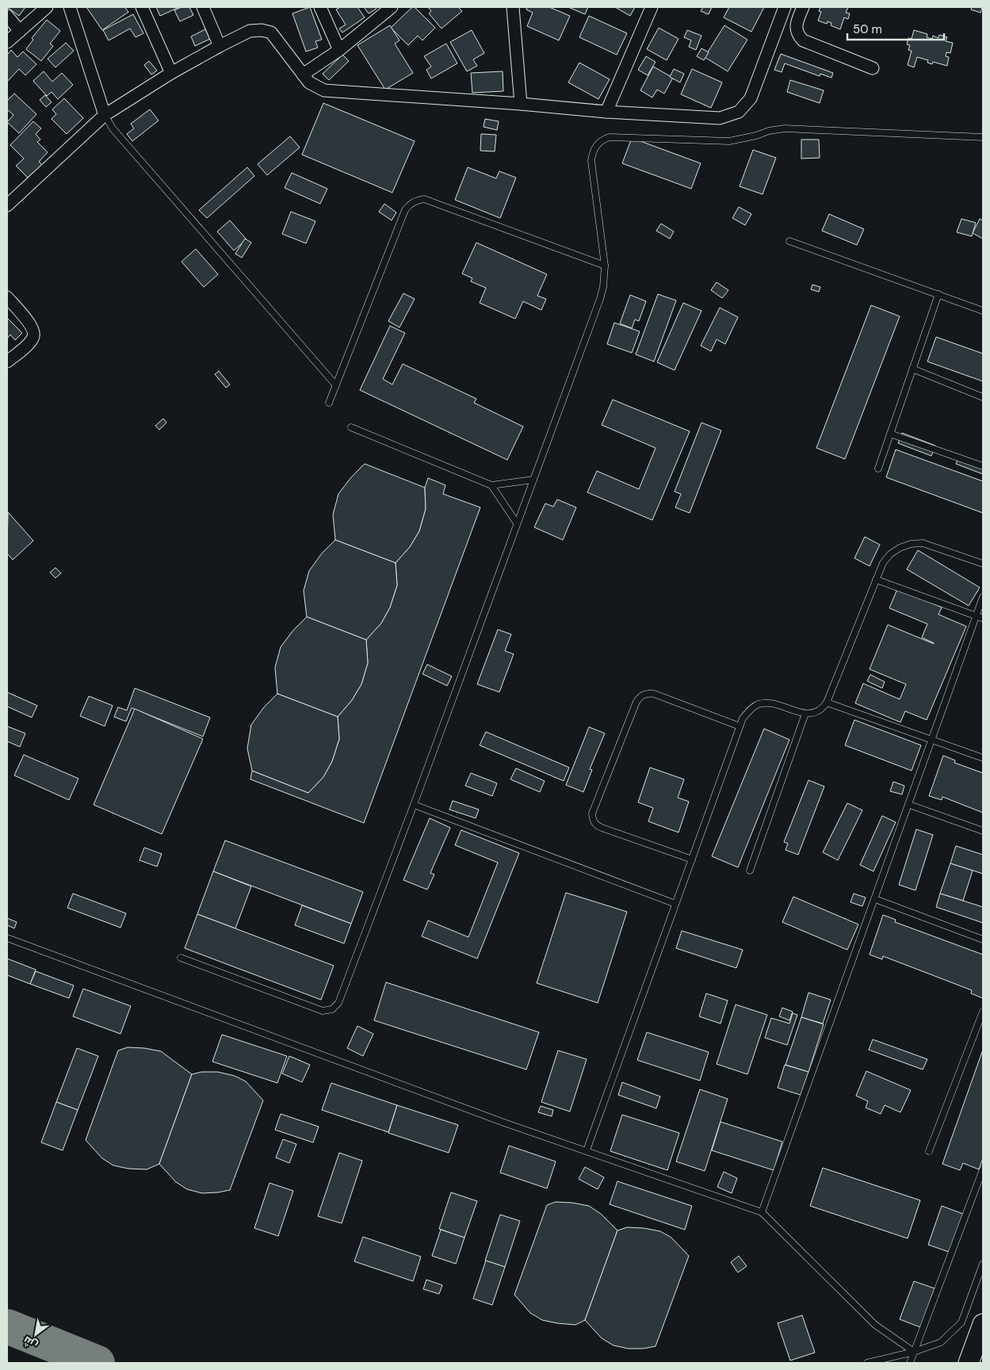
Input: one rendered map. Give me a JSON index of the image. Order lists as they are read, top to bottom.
{
  "scale_bar": "50 m",
  "north": "bottom left"
}
